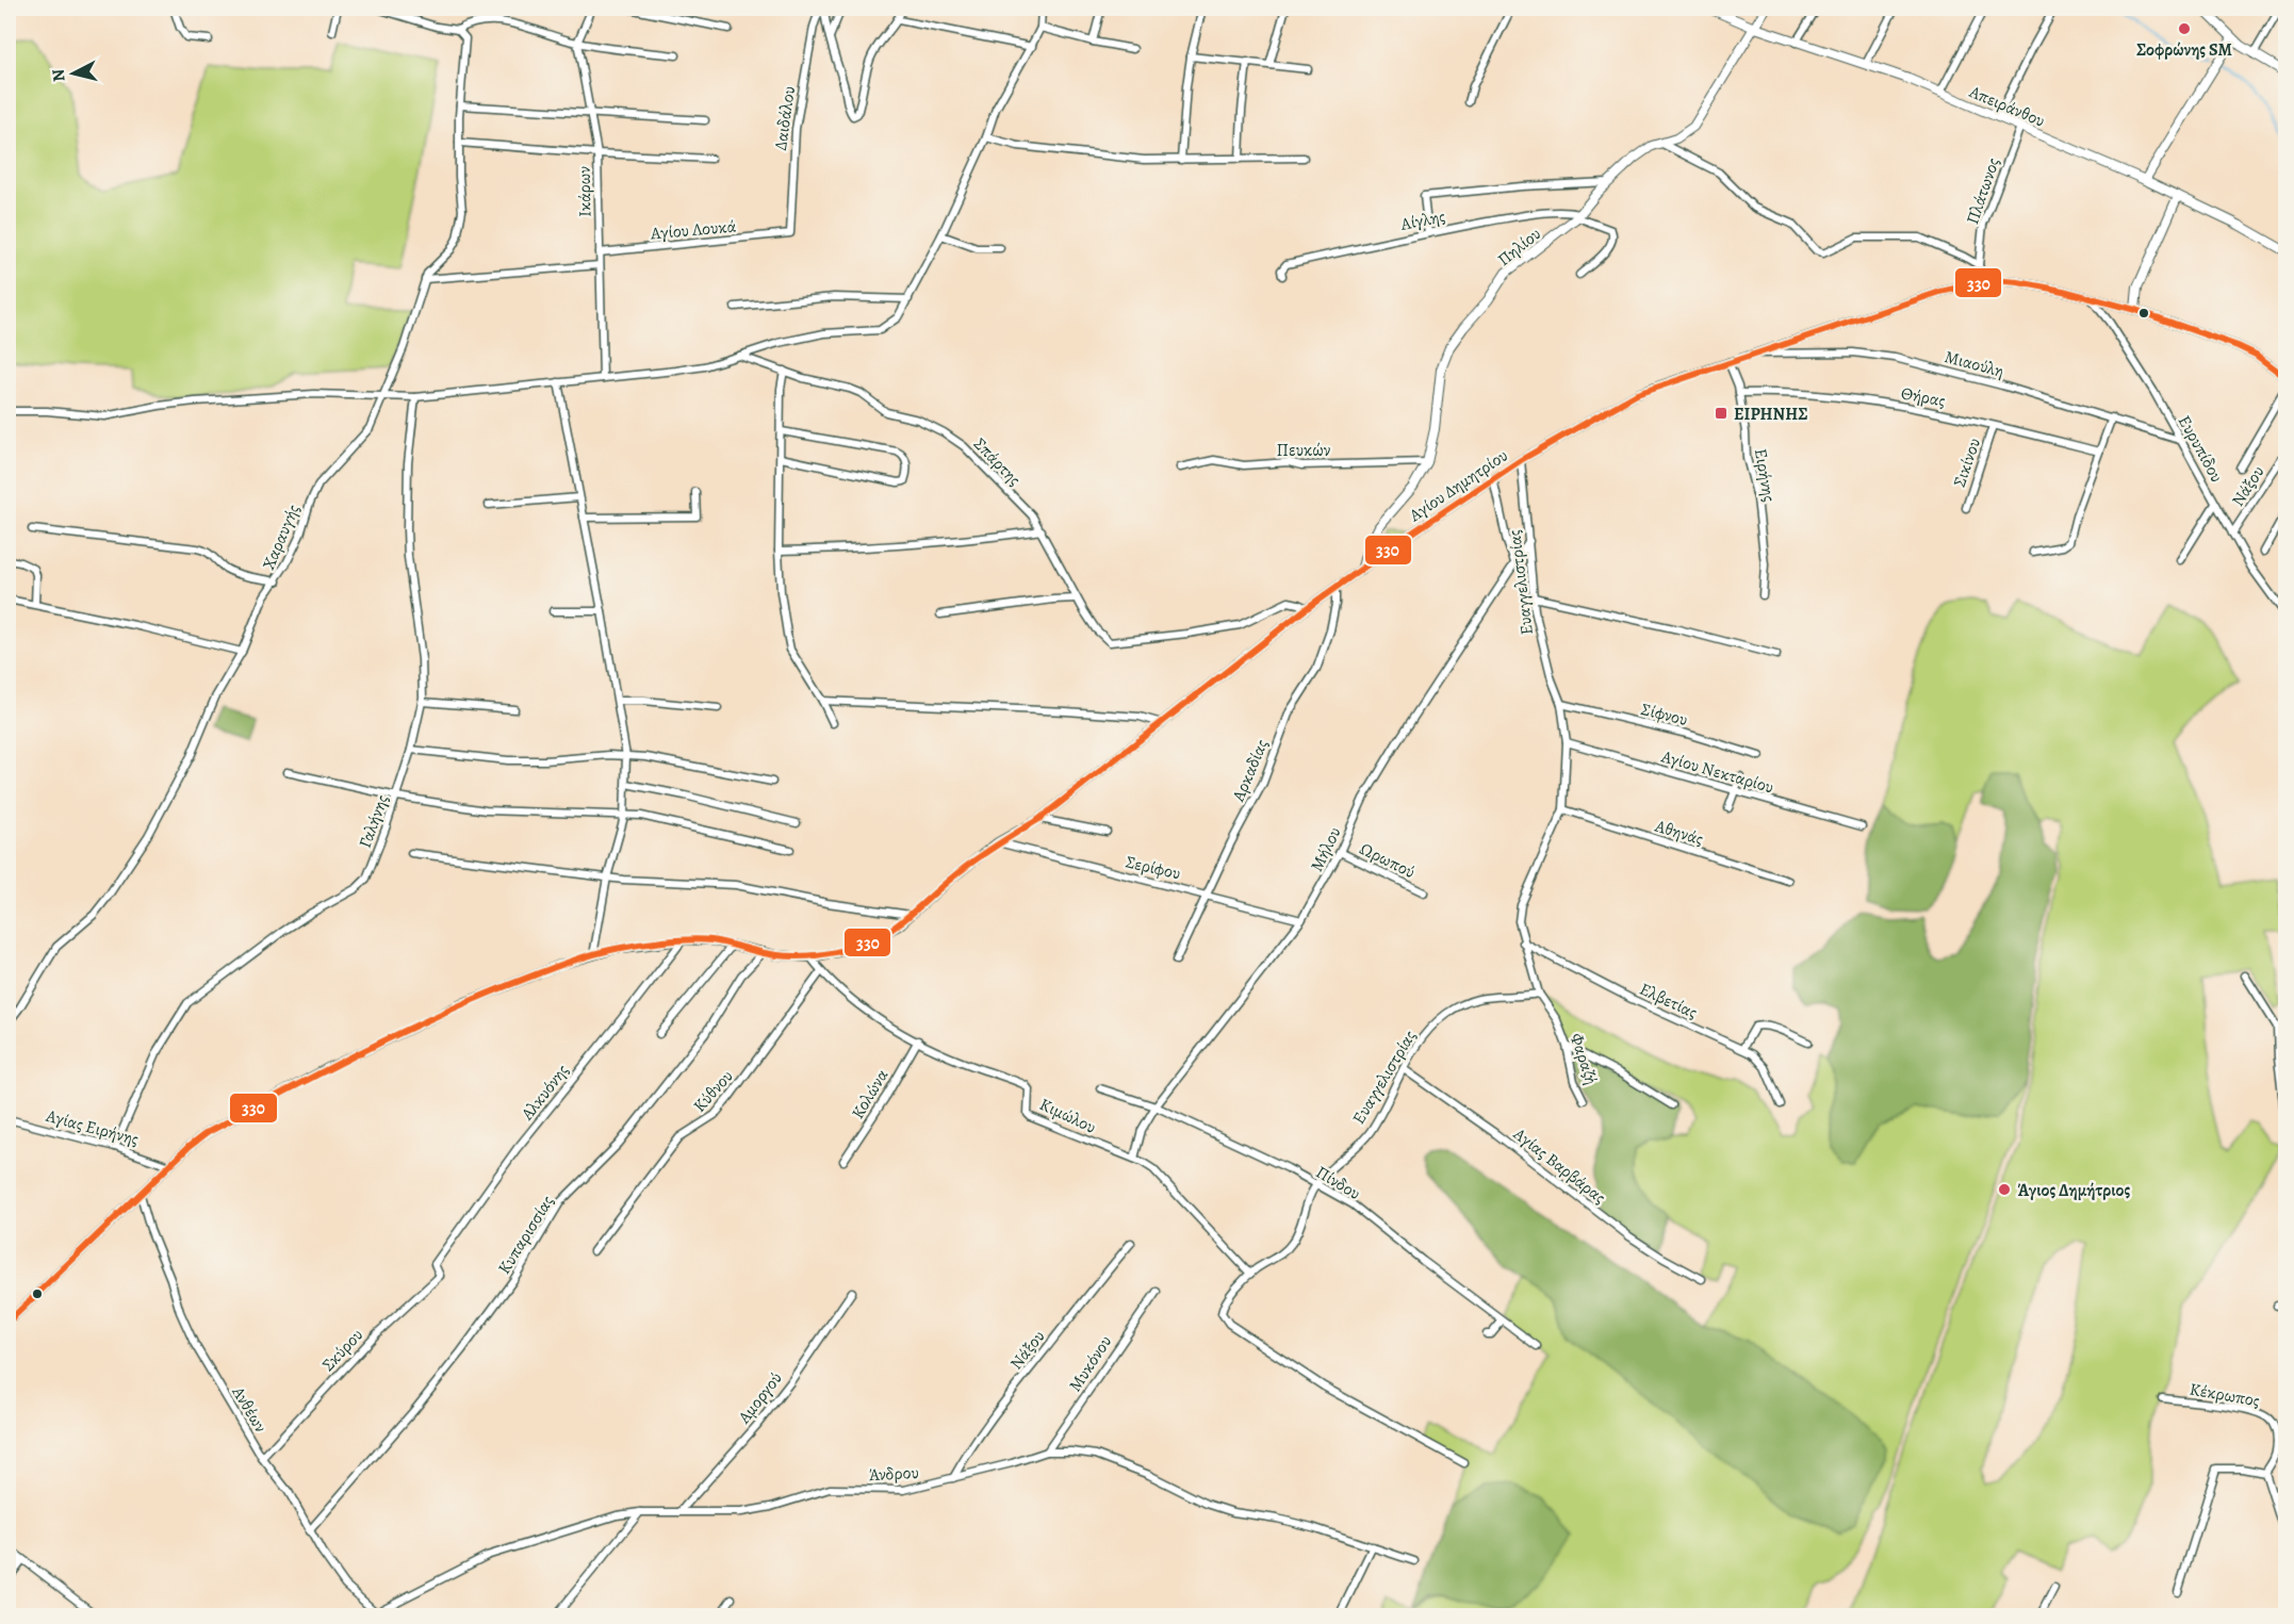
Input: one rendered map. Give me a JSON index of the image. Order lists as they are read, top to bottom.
{
  "streets": {
    "street": [
      "Απειράνθου",
      "Δαιδάλου",
      "Πλάτωνος",
      "Ικάρων",
      "Αίγλης",
      "Αγίου Λουκά",
      "Πηλίου",
      "Μιαούλη",
      "Θήρας",
      "Ευρυπίδου",
      "Πευκών",
      "Σπάρτης",
      "Σικίνου",
      "Ειρήνης",
      "Αγίου Δημητρίου",
      "Νάξου",
      "Χαραυγής",
      "Ευαγγελιστρίας",
      "Σίφνου",
      "Αρκαδίας",
      "Αγίου Νεκταρίου",
      "Γαλήνης",
      "Αθηνάς",
      "Μήλου",
      "Ωρωπού",
      "Σερίφου",
      "Ελβετίας",
      "Φαραζή",
      "Κύθνου",
      "Αλκυόνης",
      "Κολώνα",
      "Κιμώλου",
      "Αγίας Ειρήνης",
      "Αγίας Βαρβάρας",
      "Πίνδου",
      "Κυπαρισσίας",
      "Σκύρου",
      "Μυκόνου",
      "Κέκρωπος",
      "Αμοργού",
      "Ανθέων",
      "Άνδρου"
    ]
  },
  "crossings": [
    ["Απειράνθου", "Πλάτωνος"],
    ["Απειράνθου", "Πηλίου"],
    ["Δαιδάλου", "Αγίου Λουκά"],
    ["Ικάρων", "Αγίου Λουκά"],
    ["Αίγλης", "Πηλίου"],
    ["Πηλίου", "Πευκών"],
    ["Πηλίου", "Αγίου Δημητρίου"],
    ["Μιαούλη", "Ευρυπίδου"],
    ["Μιαούλη", "Αγίου Δημητρίου"],
    ["Θήρας", "Σικίνου"],
    ["Θήρας", "Ειρήνης"],
    ["Ευρυπίδου", "Αγίου Δημητρίου"],
    ["Ευρυπίδου", "Νάξου"],
    ["Σπάρτης", "Αγίου Δημητρίου"],
    ["Ειρήνης", "Αγίου Δημητρίου"],
    ["Αγίου Δημητρίου", "Ευαγγελιστρίας"],
    ["Αγίου Δημητρίου", "Αρκαδίας"],
    ["Αγίου Δημητρίου", "Σερίφου"],
    ["Αγίου Δημητρίου", "Αλκυόνης"],
    ["Αγίου Δημητρίου", "Κιμώλου"],
    ["Αγίου Δημητρίου", "Αγίας Ειρήνης"],
    ["Αγίου Δημητρίου", "Κυπαρισσίας"],
    ["Αγίου Δημητρίου", "Ανθέων"],
    ["Νάξου", "Άνδρου"],
    ["Ευαγγελιστρίας", "Σίφνου"],
    ["Ευαγγελιστρίας", "Αγίου Νεκταρίου"],
    ["Ευαγγελιστρίας", "Αθηνάς"],
    ["Ευαγγελιστρίας", "Μήλου"],
    ["Ευαγγελιστρίας", "Ελβετίας"],
    ["Ευαγγελιστρίας", "Φαραζή"],
    ["Ευαγγελιστρίας", "Κιμώλου"],
    ["Ευαγγελιστρίας", "Αγίας Βαρβάρας"],
    ["Ευαγγελιστρίας", "Πίνδου"],
    ["Αρκαδίας", "Σερίφου"],
    ["Γαλήνης", "Αγίας Ειρήνης"],
    ["Μήλου", "Ωρωπού"],
    ["Μήλου", "Σερίφου"],
    ["Μήλου", "Κιμώλου"],
    ["Μήλου", "Πίνδου"],
    ["Κύθνου", "Κιμώλου"],
    ["Αλκυόνης", "Σκύρου"],
    ["Κολώνα", "Κιμώλου"],
    ["Κυπαρισσίας", "Ανθέων"],
    ["Σκύρου", "Ανθέων"],
    ["Μυκόνου", "Άνδρου"],
    ["Αμοργού", "Άνδρου"],
    ["Ανθέων", "Άνδρου"]
  ],
  "places": {
    "other": ["Σοφρώνης SM", "Άγιος Δημήτριος"],
    "transit": ["ΕΙΡΗΝΗΣ"]
  },
  "lines": ["transit line 330"],
  "north": "left"
}
